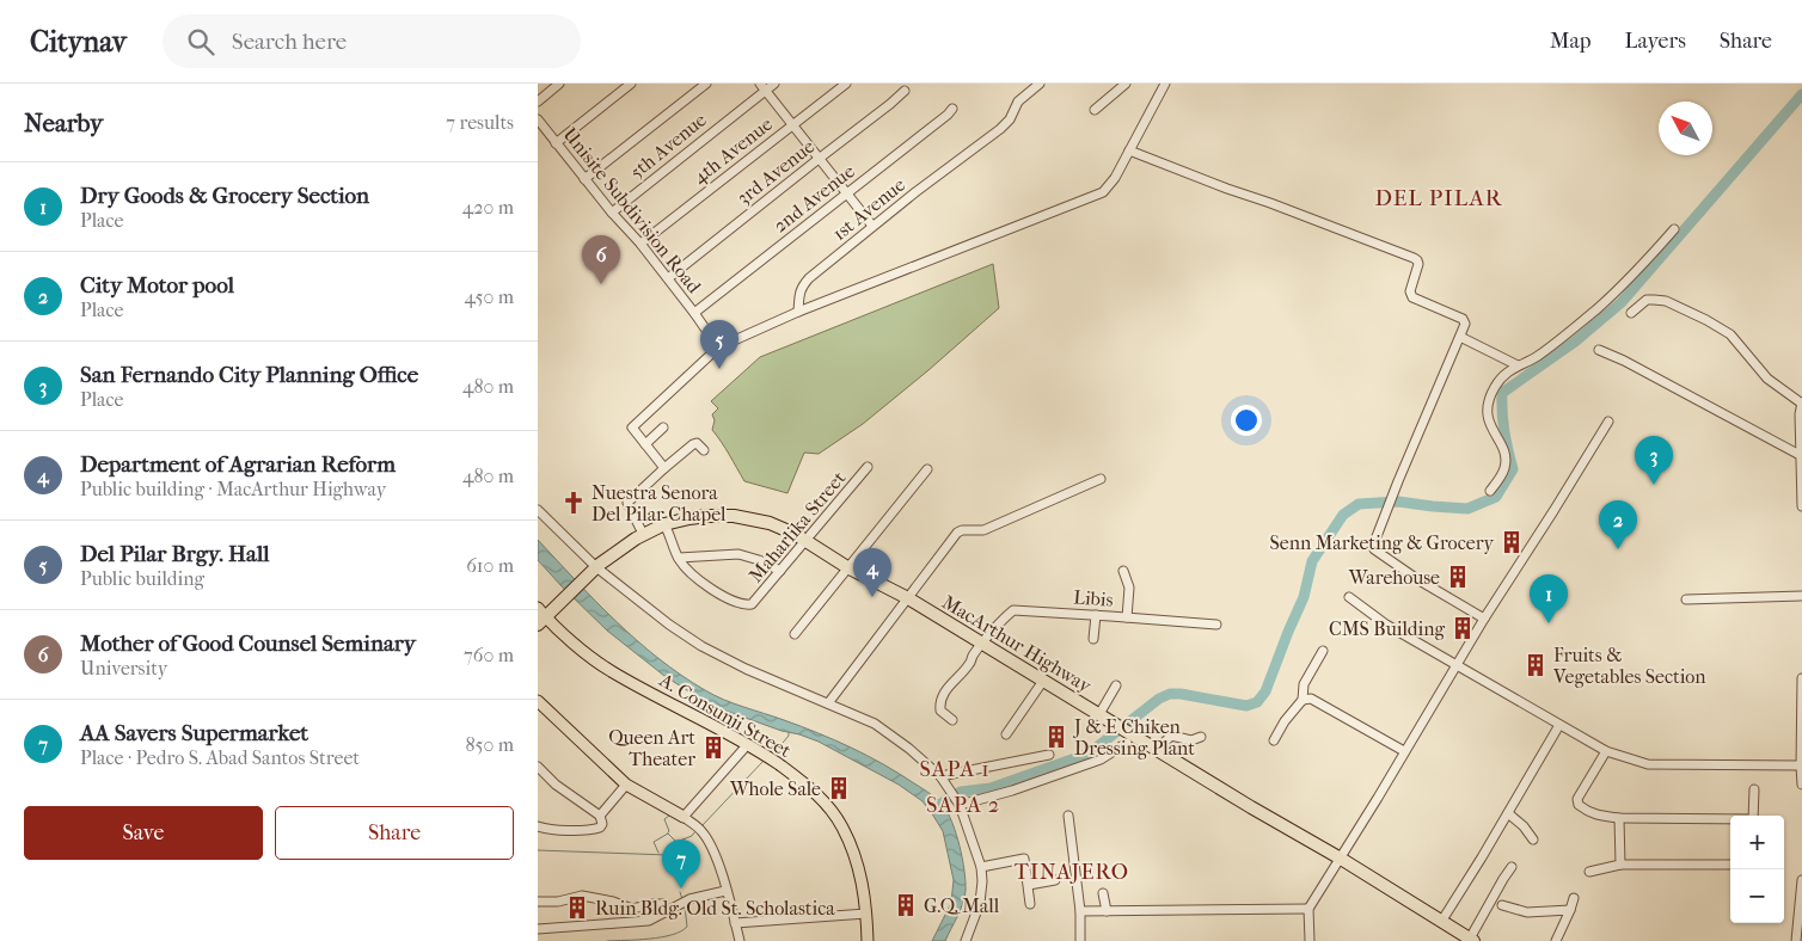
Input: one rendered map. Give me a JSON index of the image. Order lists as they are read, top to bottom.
{
  "streets": {
    "highway": ["MacArthur Highway"],
    "main road": ["A. Consunji Street"],
    "street": [
      "5th Avenue",
      "4th Avenue",
      "3rd Avenue",
      "2nd Avenue",
      "1st Avenue",
      "Unisite Subdivision Road",
      "Maharlika Street",
      "Libis"
    ]
  },
  "crossings": [
    ["5th Avenue", "Unisite Subdivision Road"],
    ["4th Avenue", "Unisite Subdivision Road"],
    ["3rd Avenue", "Unisite Subdivision Road"],
    ["2nd Avenue", "Unisite Subdivision Road"],
    ["Maharlika Street", "MacArthur Highway"],
    ["Libis", "MacArthur Highway"],
    ["MacArthur Highway", "A. Consunji Street"]
  ],
  "districts": [
    "DEL PILAR",
    "SAPA 1",
    "SAPA 2",
    "TINAJERO"
  ],
  "places": {
    "church": ["Nuestra Senora Del Pilar Chapel"],
    "building": [
      "Senn Marketing & Grocery",
      "Warehouse",
      "CMS Building",
      "Fruits & Vegetables Section",
      "J & E Chiken Dressing Plant",
      "Queen Art Theater",
      "Whole Sale",
      "G.Q. Mall",
      "Ruin Bldg. Old St. Scholastica"
    ]
  },
  "north": "top left",
  "page": {
    "header": "Citynav",
    "search": "Search here",
    "nav": ["Map", "Layers", "Share"],
    "heading": ["Nearby", "7 results"],
    "list": [
      {
        "mark": "1",
        "name": "Dry Goods & Grocery Section",
        "note": "Place",
        "value": "420 m"
      },
      {
        "mark": "2",
        "name": "City Motor pool",
        "note": "Place",
        "value": "450 m"
      },
      {
        "mark": "3",
        "name": "San Fernando City Planning Office",
        "note": "Place",
        "value": "480 m"
      },
      {
        "mark": "4",
        "name": "Department of Agrarian Reform",
        "note": "Public building · MacArthur Highway",
        "value": "480 m"
      },
      {
        "mark": "5",
        "name": "Del Pilar Brgy. Hall",
        "note": "Public building",
        "value": "610 m"
      },
      {
        "mark": "6",
        "name": "Mother of Good Counsel Seminary",
        "note": "University",
        "value": "760 m"
      },
      {
        "mark": "7",
        "name": "AA Savers Supermarket",
        "note": "Place · Pedro S. Abad Santos Street",
        "value": "850 m"
      }
    ],
    "pins": [
      "6",
      "5",
      "3",
      "2",
      "4",
      "1",
      "7"
    ],
    "buttons": ["Save", "Share"],
    "map_buttons": ["+", "−"]
  }
}
